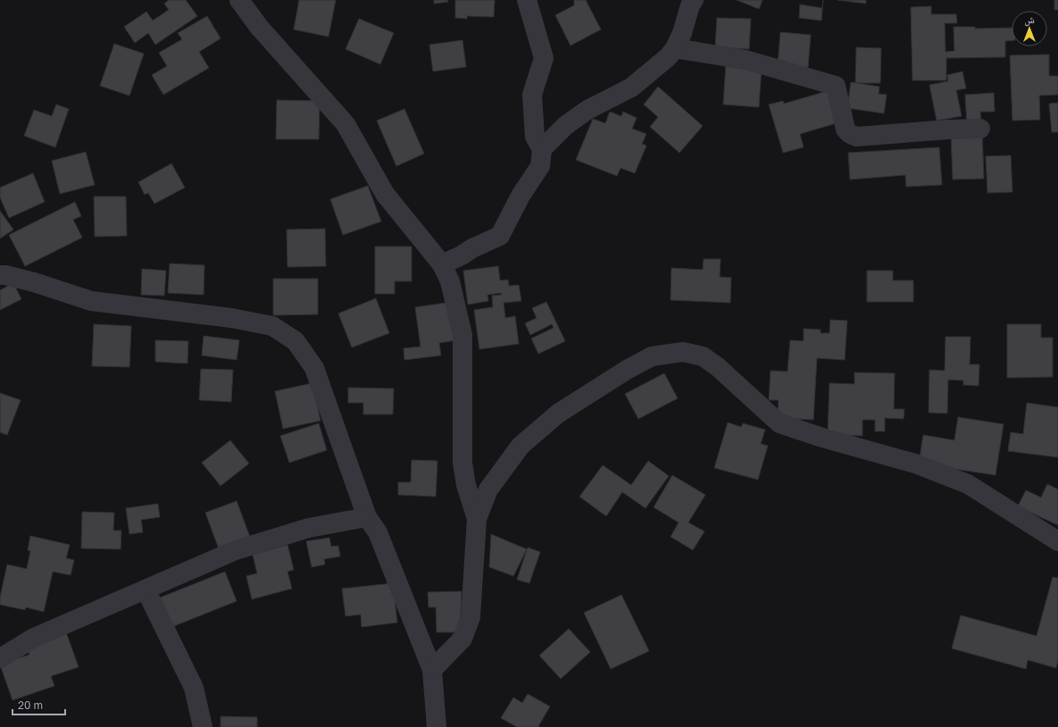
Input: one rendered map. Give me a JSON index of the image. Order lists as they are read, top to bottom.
{
  "scale_bar": "20 m",
  "north": "top"
}
